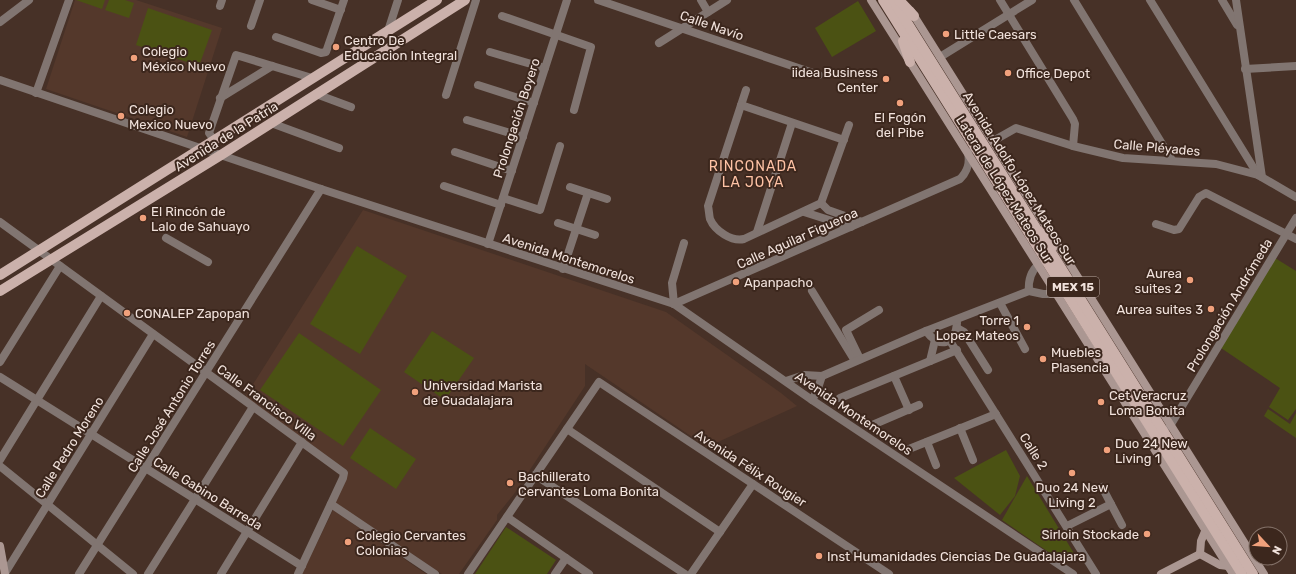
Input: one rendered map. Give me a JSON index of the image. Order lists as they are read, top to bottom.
{
  "streets": {
    "main road": [
      "Avenida de la Patria",
      "Avenida Adolfo López Mateos Sur",
      "Lateral de López Mateos Sur",
      "MEX 15"
    ],
    "street": [
      "Calle Navío",
      "Prolongación Boyero",
      "Calle Pléyades",
      "Calle Aguilar Figueroa",
      "Avenida Montemorelos",
      "Prolongación Andrómeda",
      "Calle Francisco Villa",
      "Calle José Antonio Torres",
      "Calle Pedro Moreno",
      "Calle 2",
      "Avenida Félix Rougier",
      "Calle Gabino Barreda"
    ]
  },
  "crossings": [
    ["Prolongación Boyero", "Avenida Montemorelos"],
    ["Avenida de la Patria", "Avenida Montemorelos"],
    ["Avenida de la Patria", "Calle Francisco Villa"],
    ["Calle Pléyades", "Lateral de López Mateos Sur"],
    ["Lateral de López Mateos Sur", "Calle Aguilar Figueroa"],
    ["Lateral de López Mateos Sur", "Prolongación Andrómeda"],
    ["Calle Aguilar Figueroa", "Avenida Montemorelos"],
    ["Avenida Montemorelos", "Calle José Antonio Torres"],
    ["Calle Francisco Villa", "Calle José Antonio Torres"],
    ["Calle Francisco Villa", "Calle Pedro Moreno"],
    ["Calle José Antonio Torres", "Calle Gabino Barreda"],
    ["Calle Pedro Moreno", "Calle Gabino Barreda"]
  ],
  "districts": ["RINCONADA LA JOYA"],
  "places": [
    "Little Caesars",
    "Centro De Educacion Integral",
    "Colegio México Nuevo",
    "Office Depot",
    "iidea Business Center",
    "El Fogón del Pibe",
    "Colegio Mexico Nuevo",
    "El Rincón de Lalo de Sahuayo",
    "Aurea suites 2",
    "Apanpacho",
    "Aurea suites 3",
    "CONALEP Zapopan",
    "Torre 1 Lopez Mateos",
    "Muebles Plasencia",
    "Universidad Marista de Guadalajara",
    "Cet Veracruz Loma Bonita",
    "Duo 24 New Living 1",
    "Duo 24 New Living 2",
    "Bachillerato Cervantes Loma Bonita",
    "Sirloin Stockade",
    "Colegio Cervantes Colonias",
    "Inst Humanidades Ciencias De Guadalajara"
  ],
  "north": "bottom right"
}
